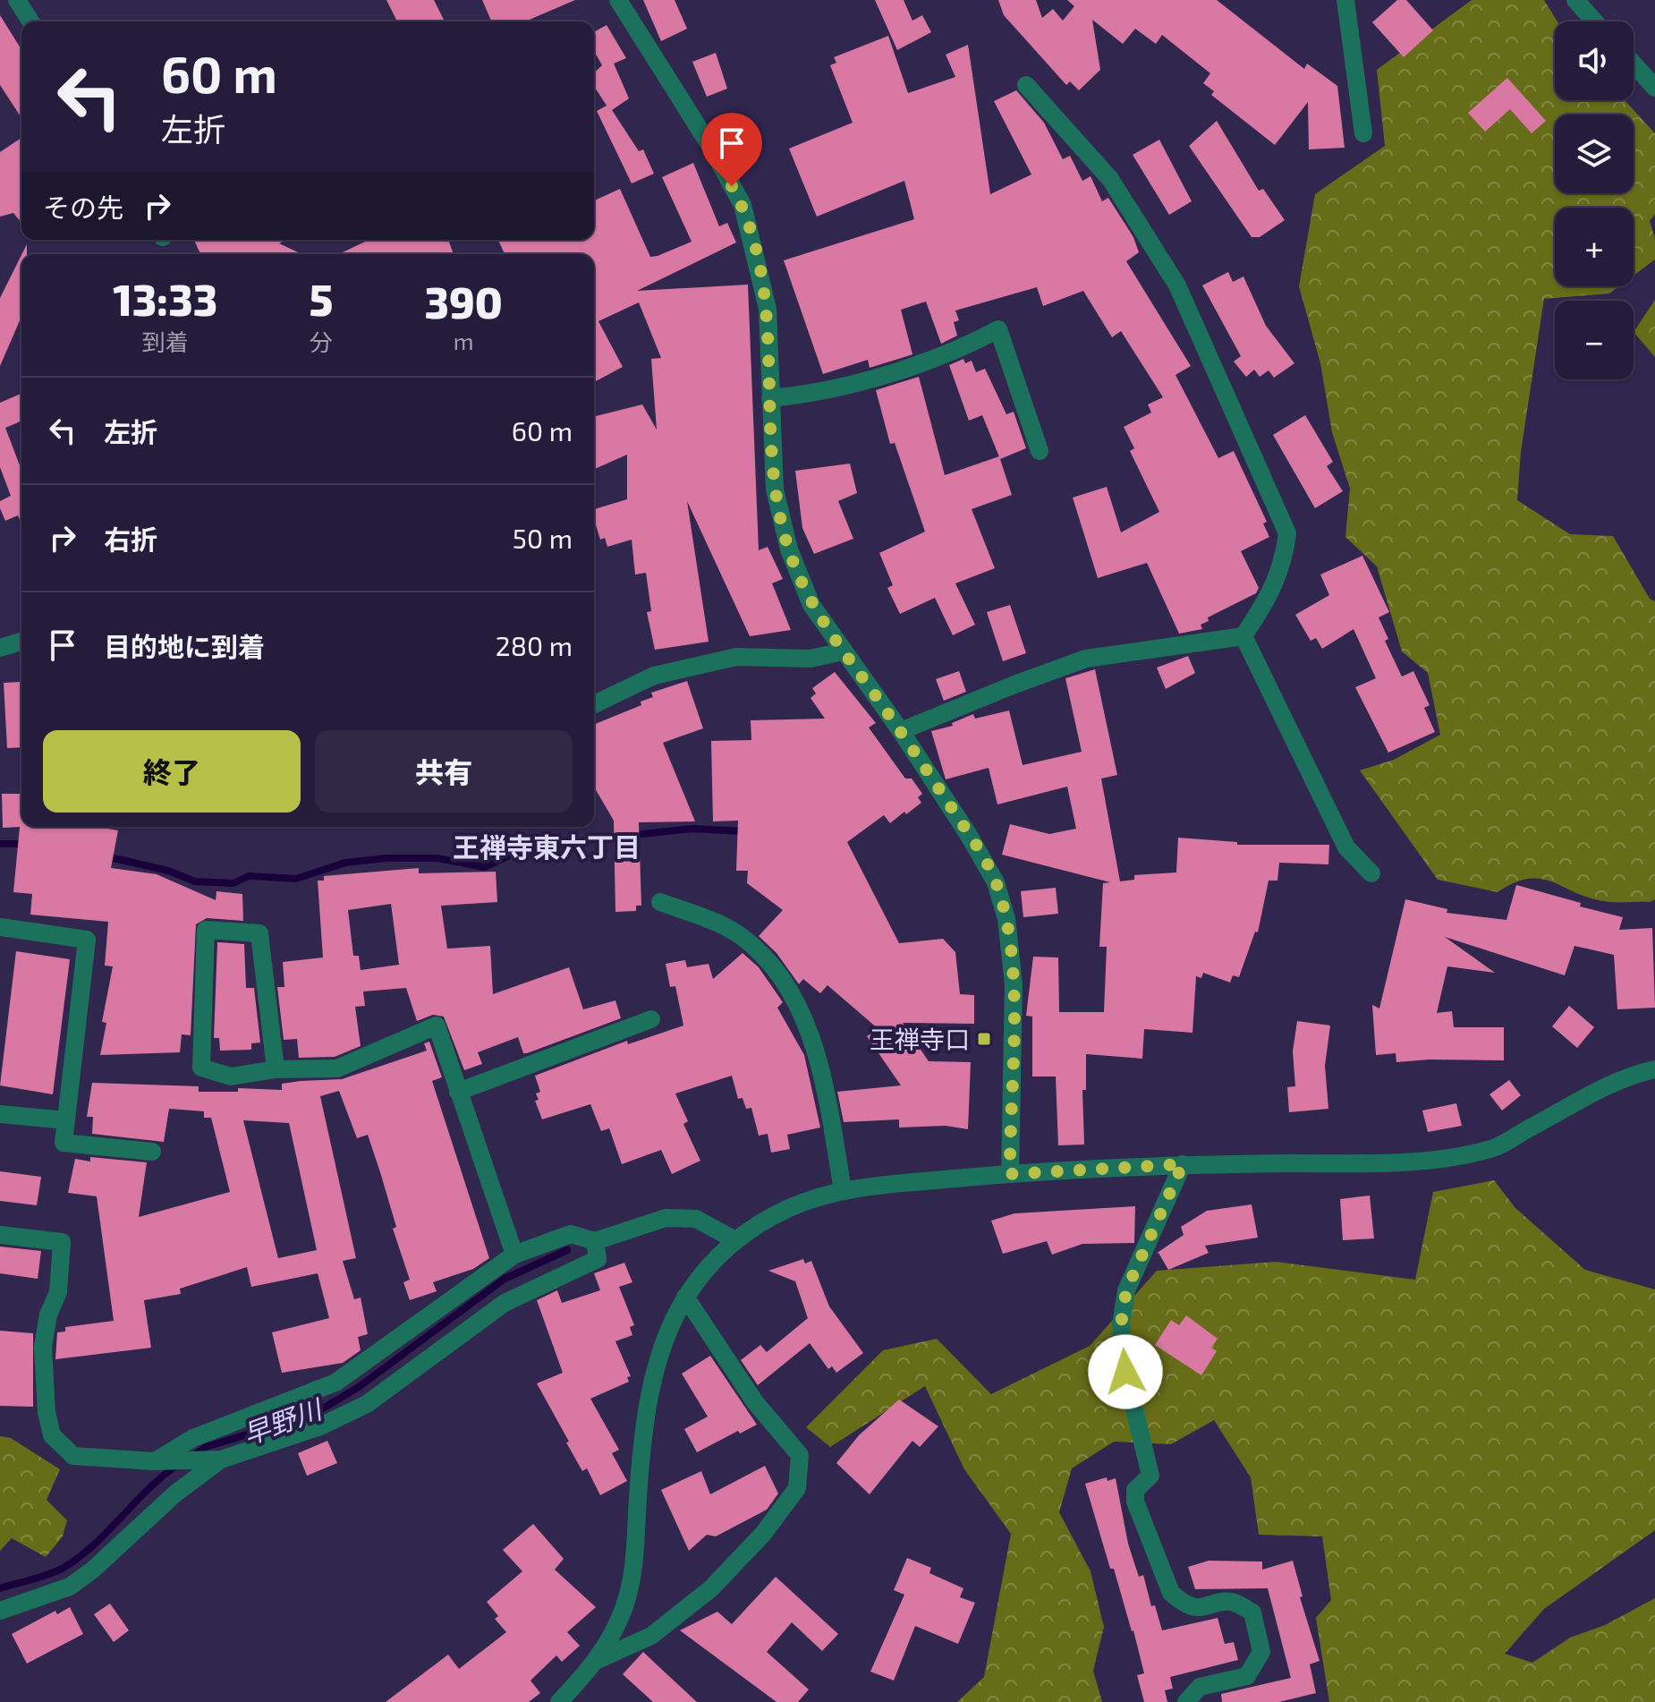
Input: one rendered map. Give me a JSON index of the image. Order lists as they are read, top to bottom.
{
  "districts": ["王禅寺東六丁目"],
  "water": ["早野川"],
  "places": {
    "transit": ["王禅寺口"]
  },
  "page": {
    "map_buttons": ["+", "−"],
    "turn": ["60 m", "左折"],
    "then": "その先",
    "eta": [
      "13:33",
      "到着",
      "5",
      "分",
      "390",
      "m"
    ],
    "list": [
      {
        "name": "左折",
        "value": "60 m"
      },
      {
        "name": "右折",
        "value": "50 m"
      },
      {
        "name": "目的地に到着",
        "value": "280 m"
      }
    ],
    "buttons": ["終了", "共有"]
  }
}
